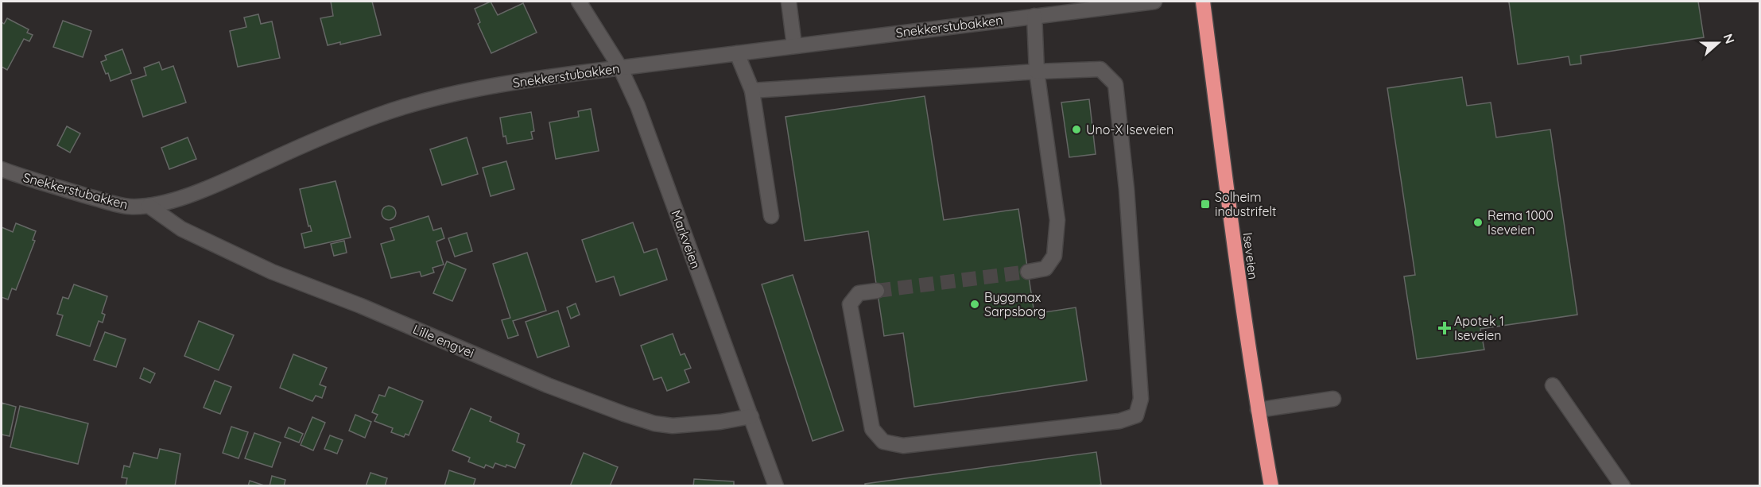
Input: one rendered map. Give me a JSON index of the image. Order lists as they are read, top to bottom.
{
  "streets": {
    "highway": ["Iseveien"],
    "street": ["Snekkerstubakken", "Markveien", "Lille engvei"]
  },
  "crossings": [
    ["Snekkerstubakken", "Markveien"],
    ["Snekkerstubakken", "Lille engvei"],
    ["Markveien", "Lille engvei"]
  ],
  "places": {
    "other": ["Uno-X Iseveien", "Rema 1000 Iseveien", "Byggmax Sarpsborg"],
    "transit": ["Solheim industrifelt"],
    "health": ["Apotek 1 Iseveien"]
  },
  "north": "right"
}
